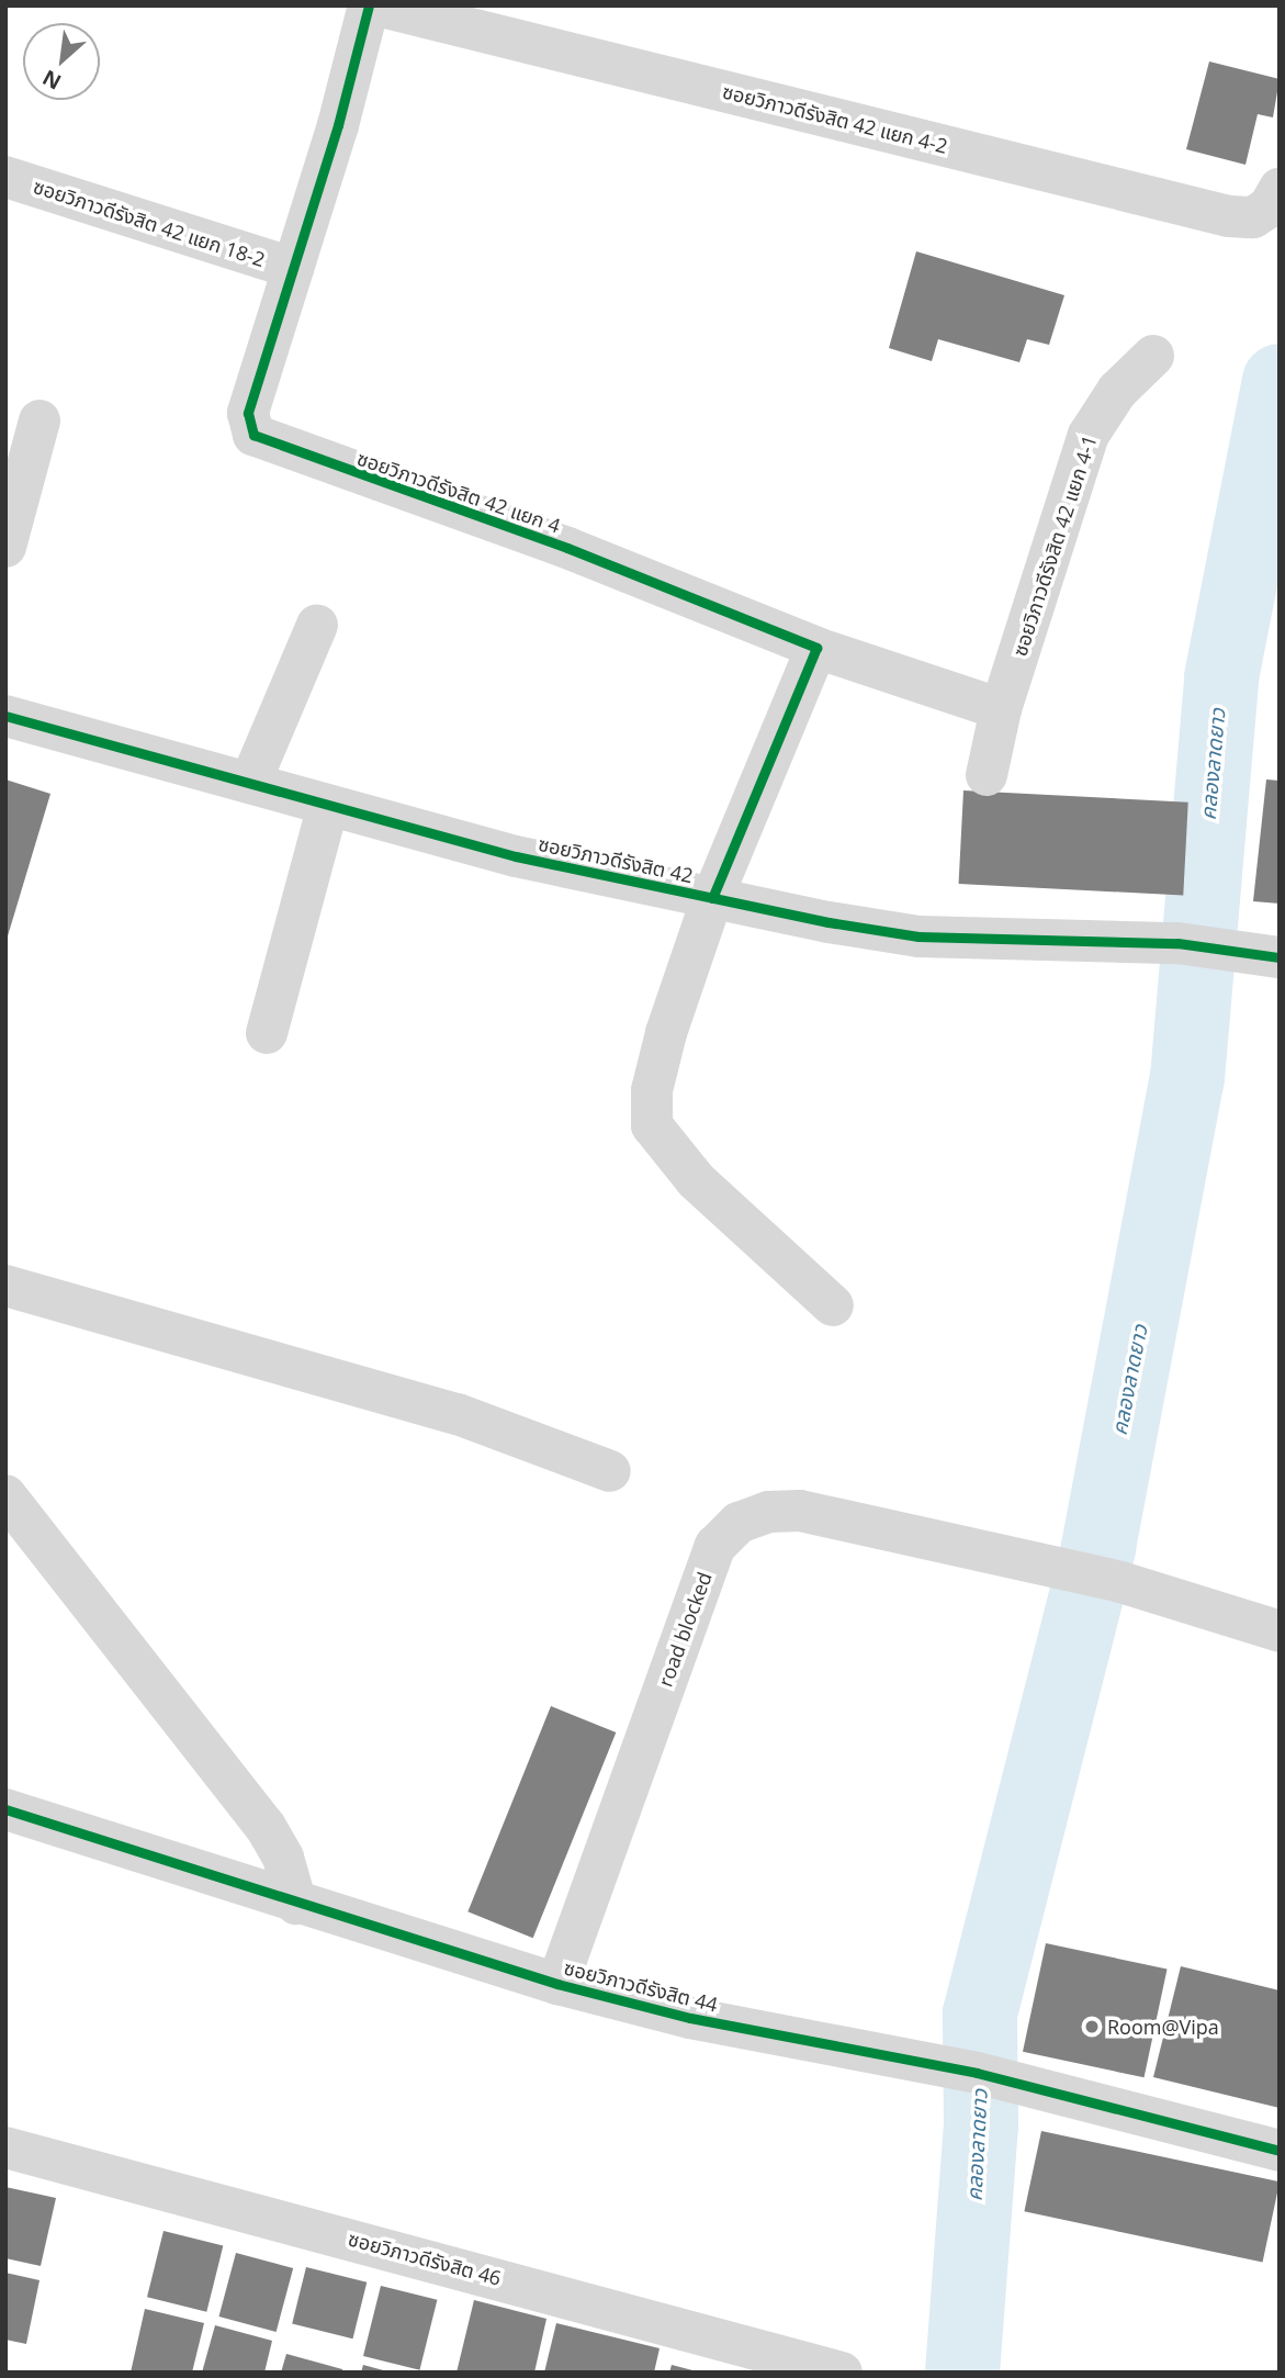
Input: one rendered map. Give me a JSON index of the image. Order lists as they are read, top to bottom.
{
  "streets": {
    "street": [
      "ซอยวิภาวดีรังสิต 42 แยก 4-2",
      "ซอยวิภาวดีรังสิต 42 แยก 18-2",
      "ซอยวิภาวดีรังสิต 42 แยก 4",
      "ซอยวิภาวดีรังสิต 42 แยก 4-1",
      "ซอยวิภาวดีรังสิต 42",
      "road blocked",
      "ซอยวิภาวดีรังสิต 44",
      "ซอยวิภาวดีรังสิต 46"
    ]
  },
  "crossings": [
    ["ซอยวิภาวดีรังสิต 42 แยก 18-2", "ซอยวิภาวดีรังสิต 42 แยก 4"],
    ["road blocked", "ซอยวิภาวดีรังสิต 44"]
  ],
  "water": ["คลองลาดยาว"],
  "places": ["Room@Vipa"],
  "north": "bottom left"
}
